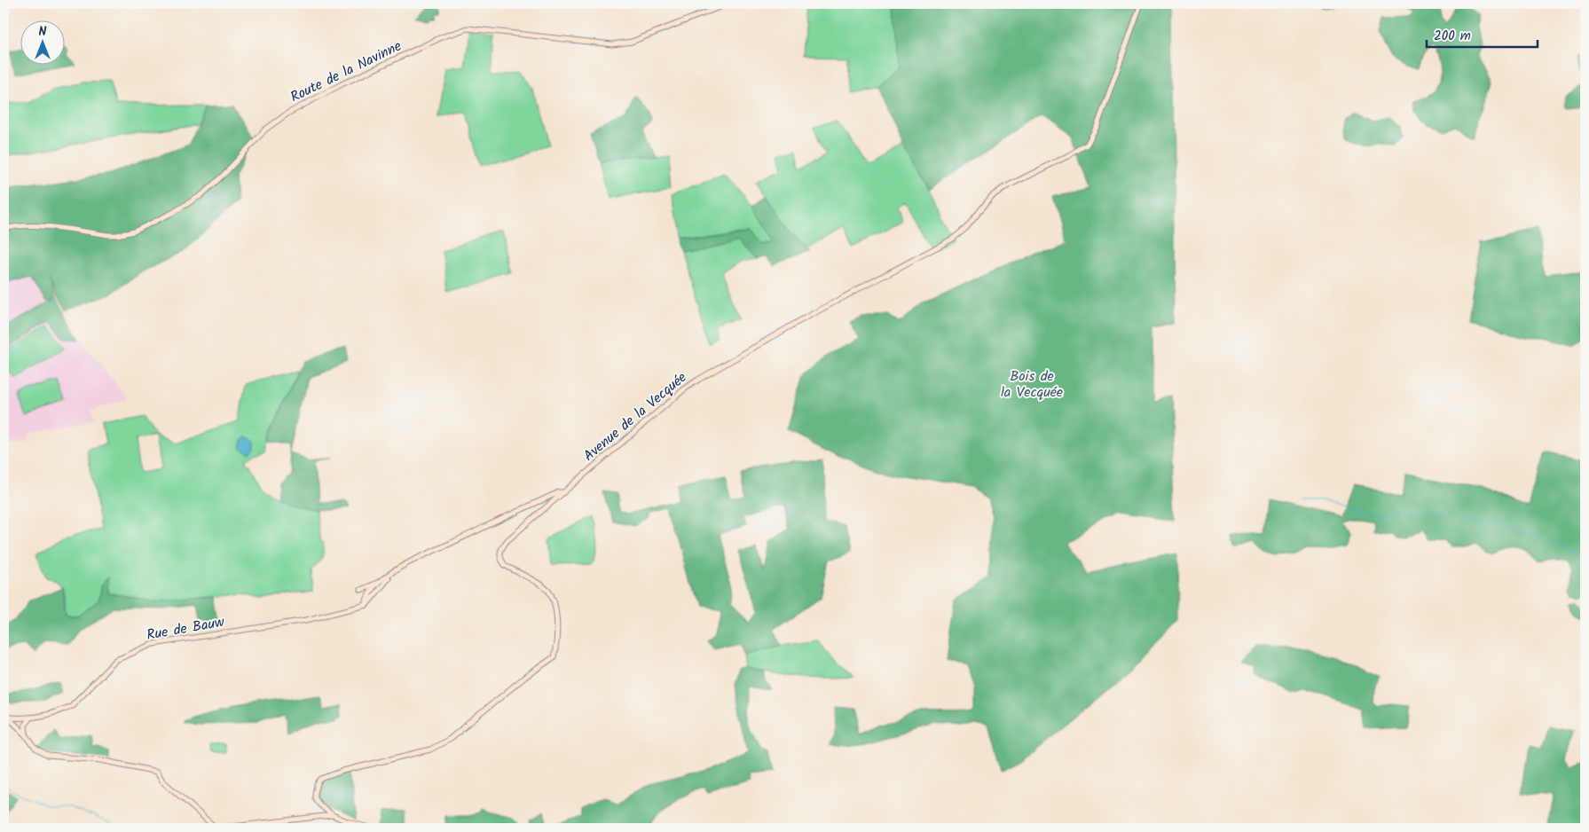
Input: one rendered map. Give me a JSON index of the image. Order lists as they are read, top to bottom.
{
  "streets": {
    "street": ["Route de la Navinne", "Avenue de la Vecquée", "Rue de Bauw"]
  },
  "parks": ["Bois de la Vecquée"],
  "scale_bar": "200 m",
  "north": "top"
}
